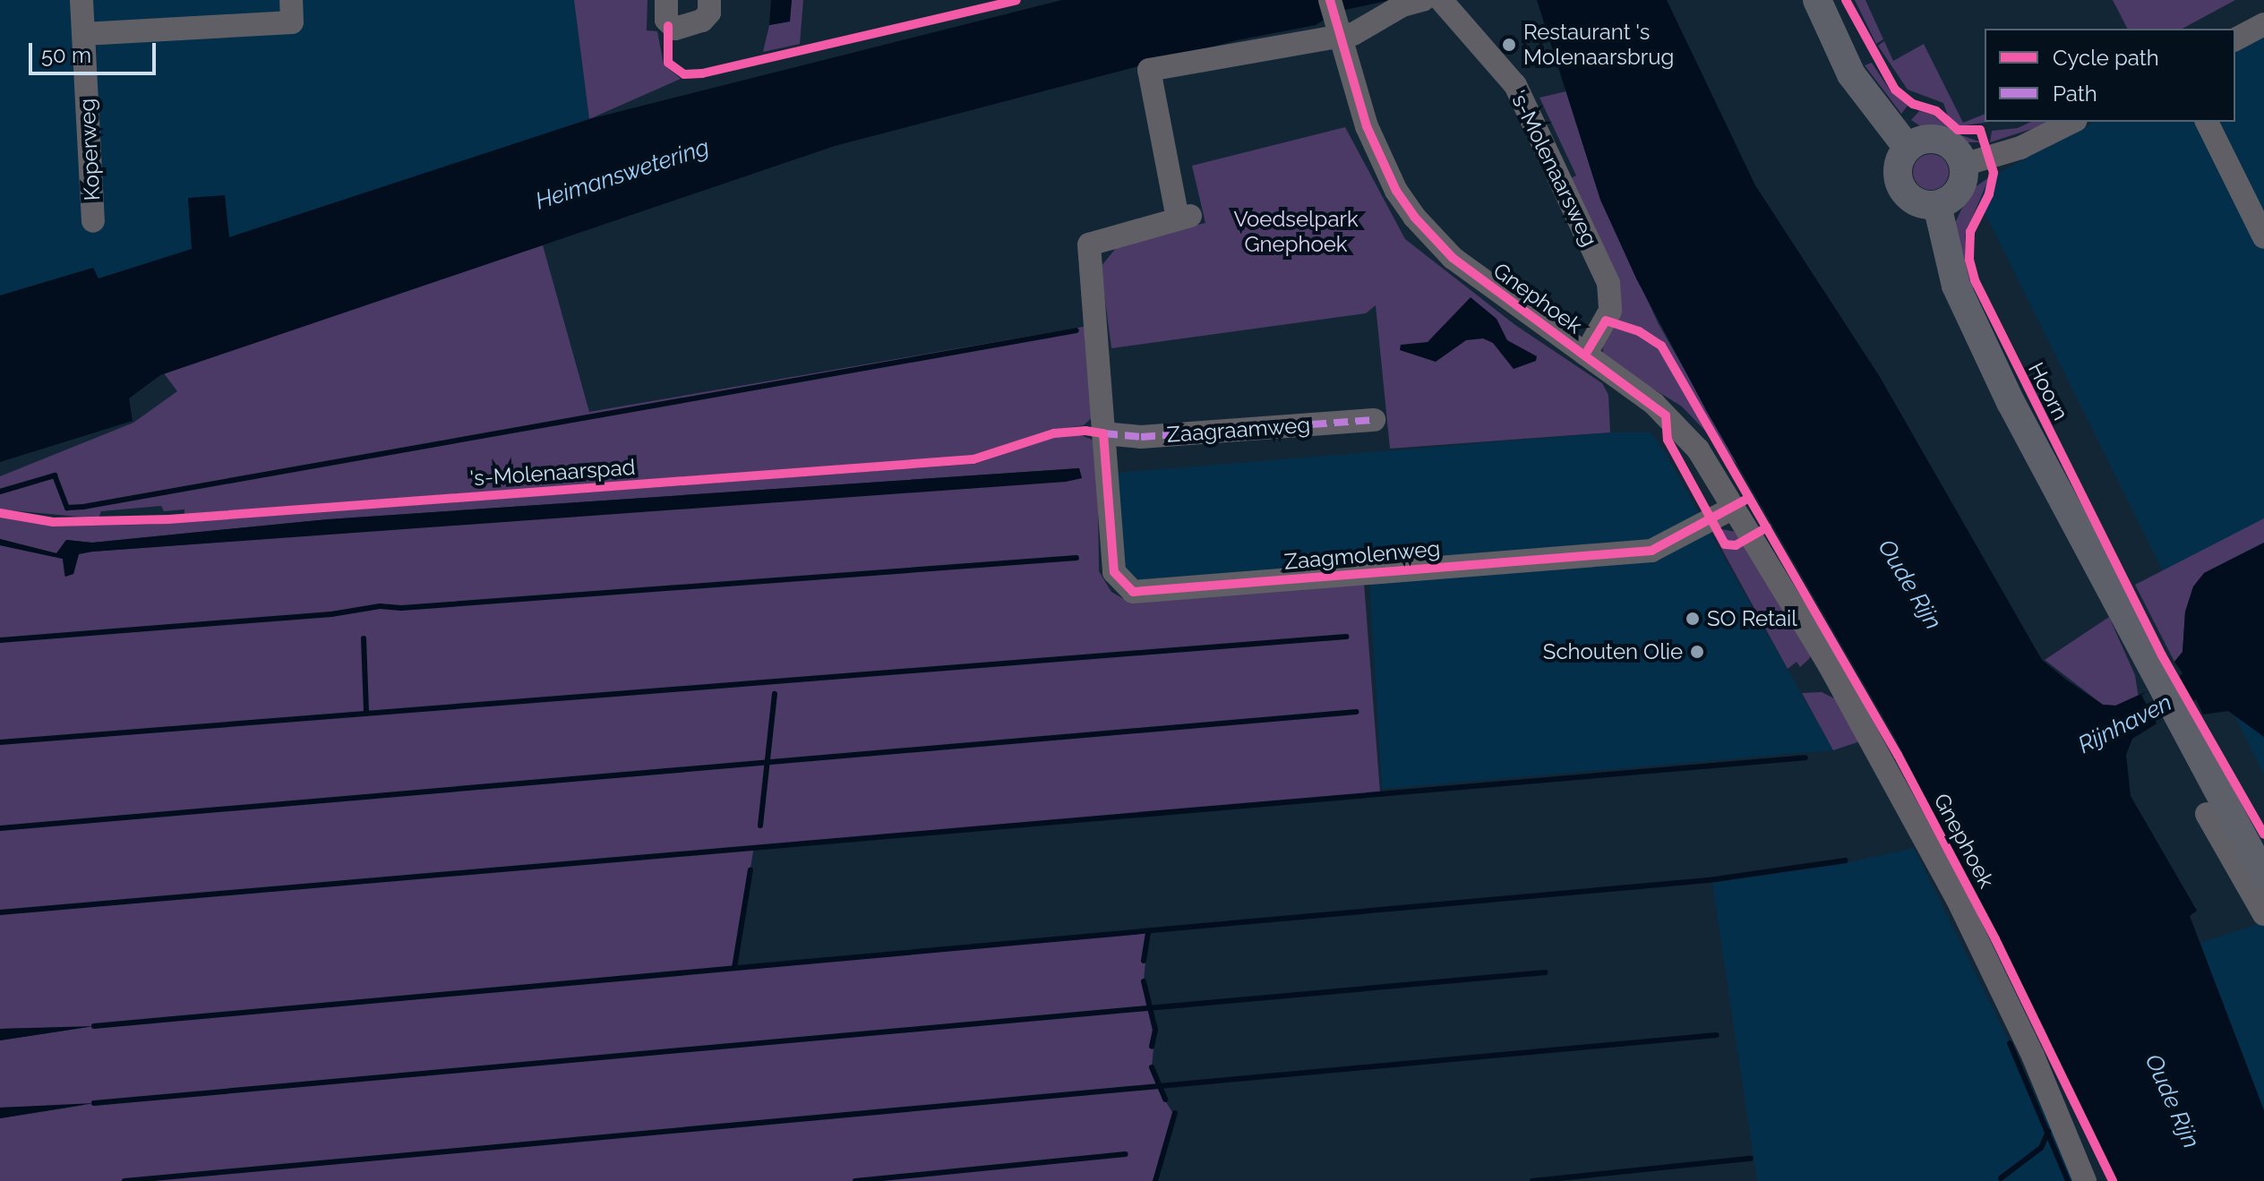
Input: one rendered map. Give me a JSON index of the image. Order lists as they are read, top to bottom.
{
  "streets": {
    "main road": ["Hoorn"],
    "street": [
      "Koperweg",
      "'s-Molenaarsweg",
      "Gnephoek",
      "Zaagraamweg",
      "Zaagmolenweg"
    ],
    "cycle path": ["'s-Molenaarspad"]
  },
  "crossings": [
    ["'s-Molenaarsweg", "Gnephoek"],
    ["Gnephoek", "Zaagmolenweg"],
    ["Zaagraamweg", "Zaagmolenweg"]
  ],
  "water": ["Heimanswetering", "Oude Rijn", "Rijnhaven"],
  "parks": ["Voedselpark Gnephoek"],
  "places": ["Restaurant 's Molenaarsbrug", "SO Retail", "Schouten Olie"],
  "legend": ["Cycle path", "Path"],
  "scale_bar": "50 m"
}
